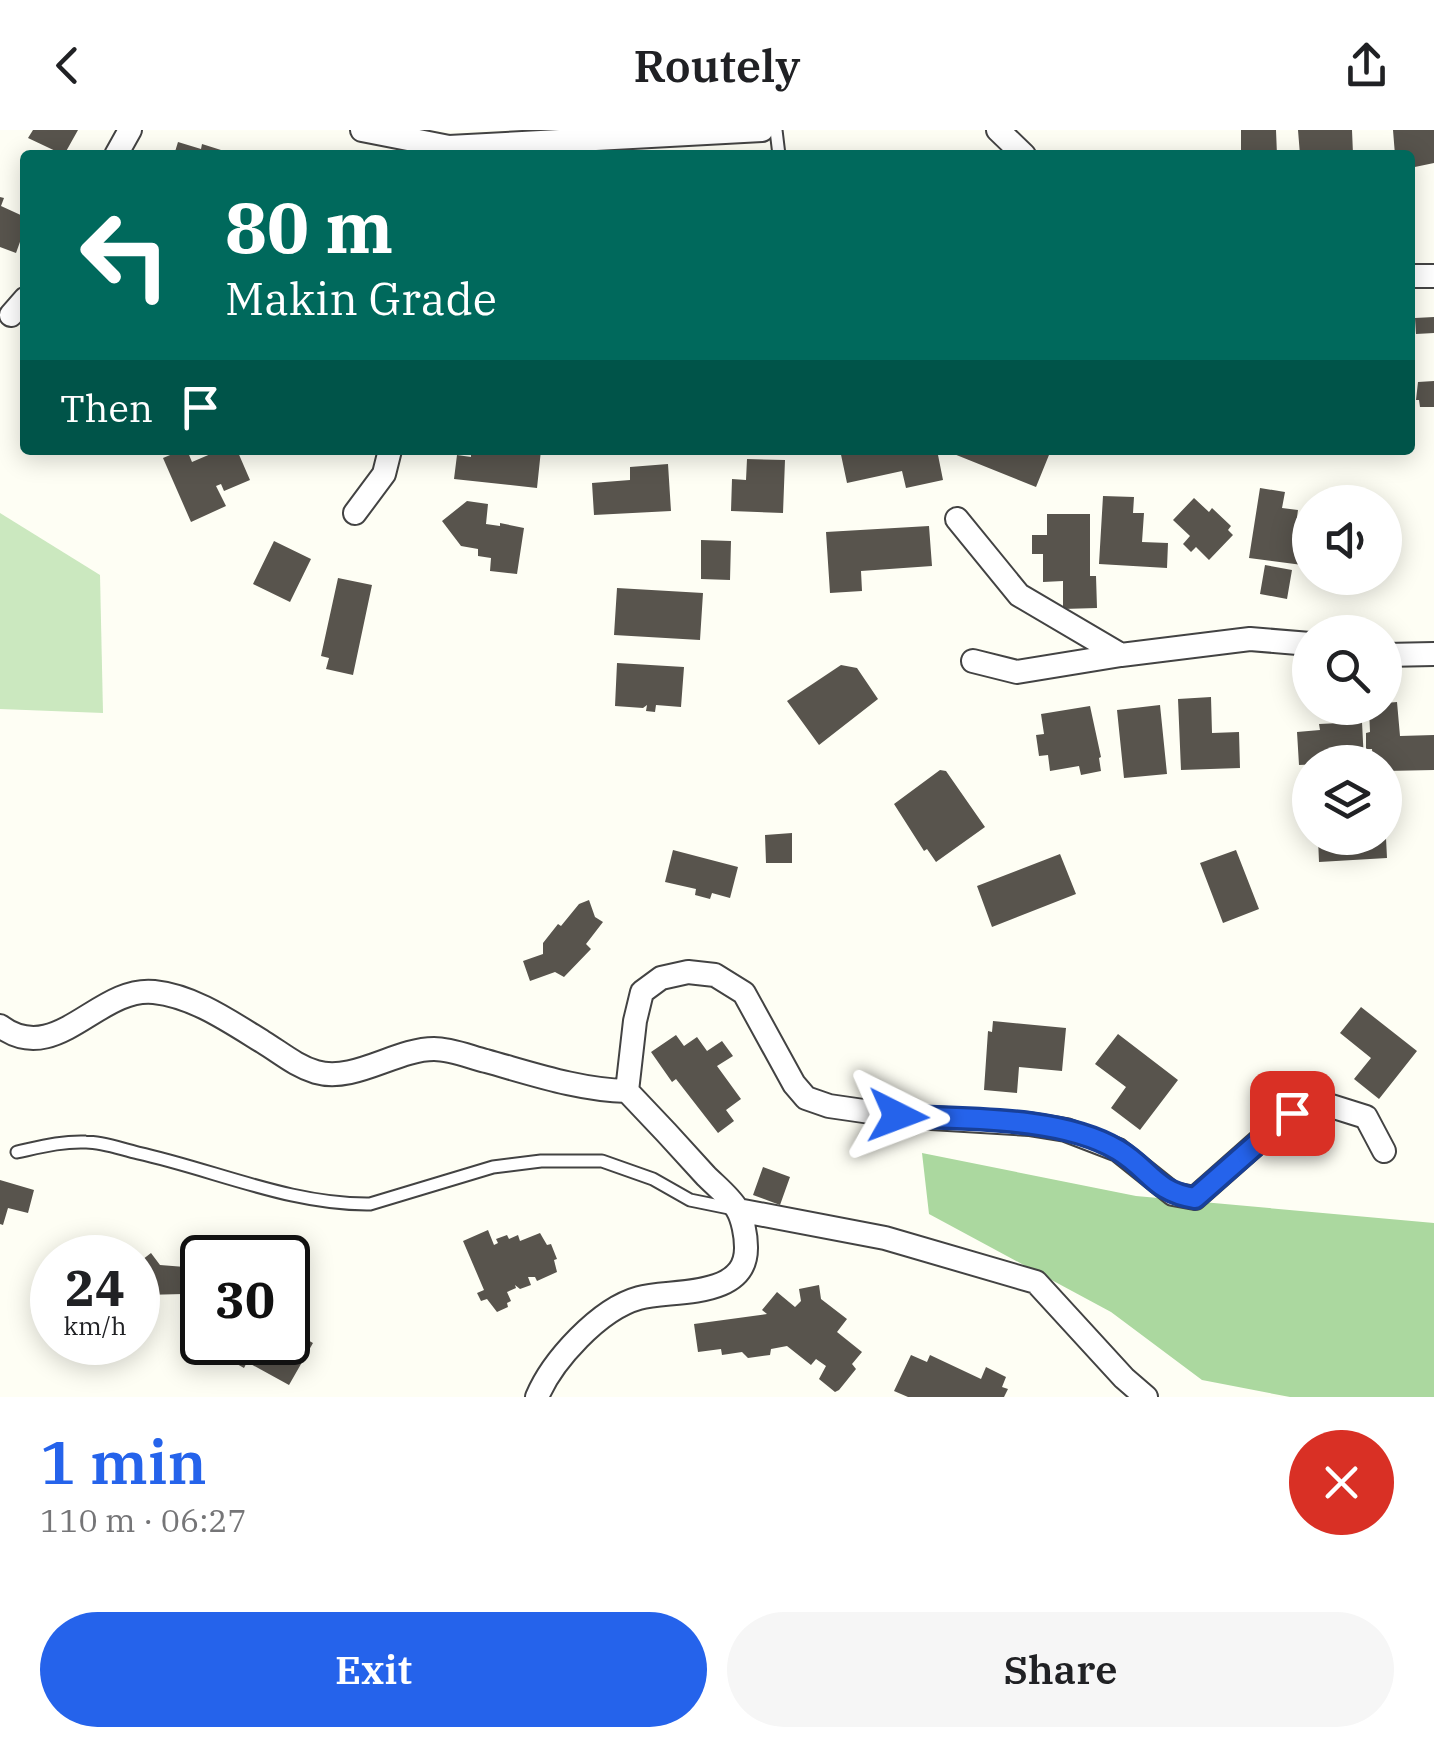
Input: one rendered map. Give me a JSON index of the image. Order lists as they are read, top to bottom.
{
  "page": {
    "header": "Routely",
    "turn": ["80 m", "Makin Grade"],
    "then": "Then",
    "speed": "24 km/h",
    "limit": "30",
    "heading": ["1 min", "110 m · 06:27"],
    "buttons": ["Exit", "Share"]
  }
}
